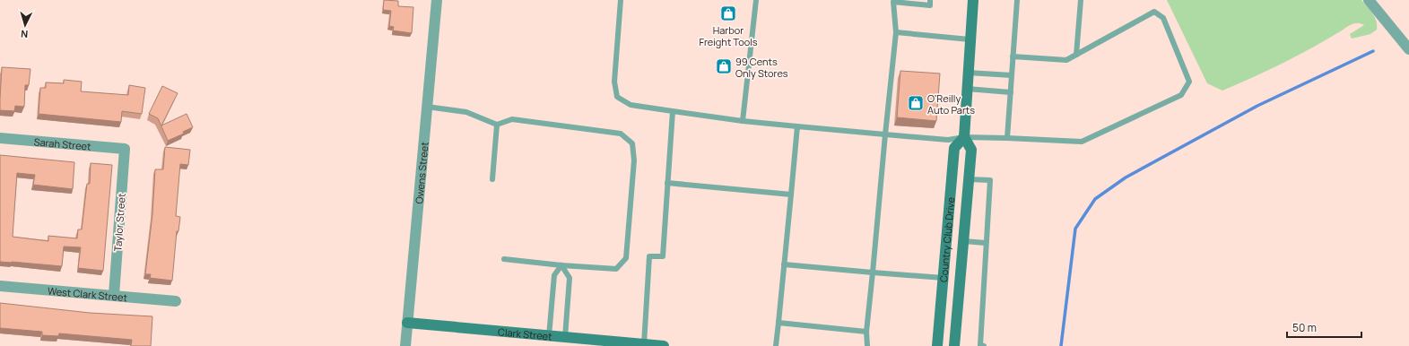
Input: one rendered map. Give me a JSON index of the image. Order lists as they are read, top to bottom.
{
  "streets": {
    "main road": ["Country Club Drive", "Clark Street"],
    "street": [
      "Sarah Street",
      "Owens Street",
      "Taylor Street",
      "West Clark Street"
    ]
  },
  "crossings": [
    ["Sarah Street", "Taylor Street"],
    ["Owens Street", "Clark Street"],
    ["Taylor Street", "West Clark Street"]
  ],
  "places": {
    "shop": ["Harbor Freight Tools", "99 Cents Only Stores", "O'Reilly Auto Parts"]
  },
  "scale_bar": "50 m",
  "north": "bottom"
}
